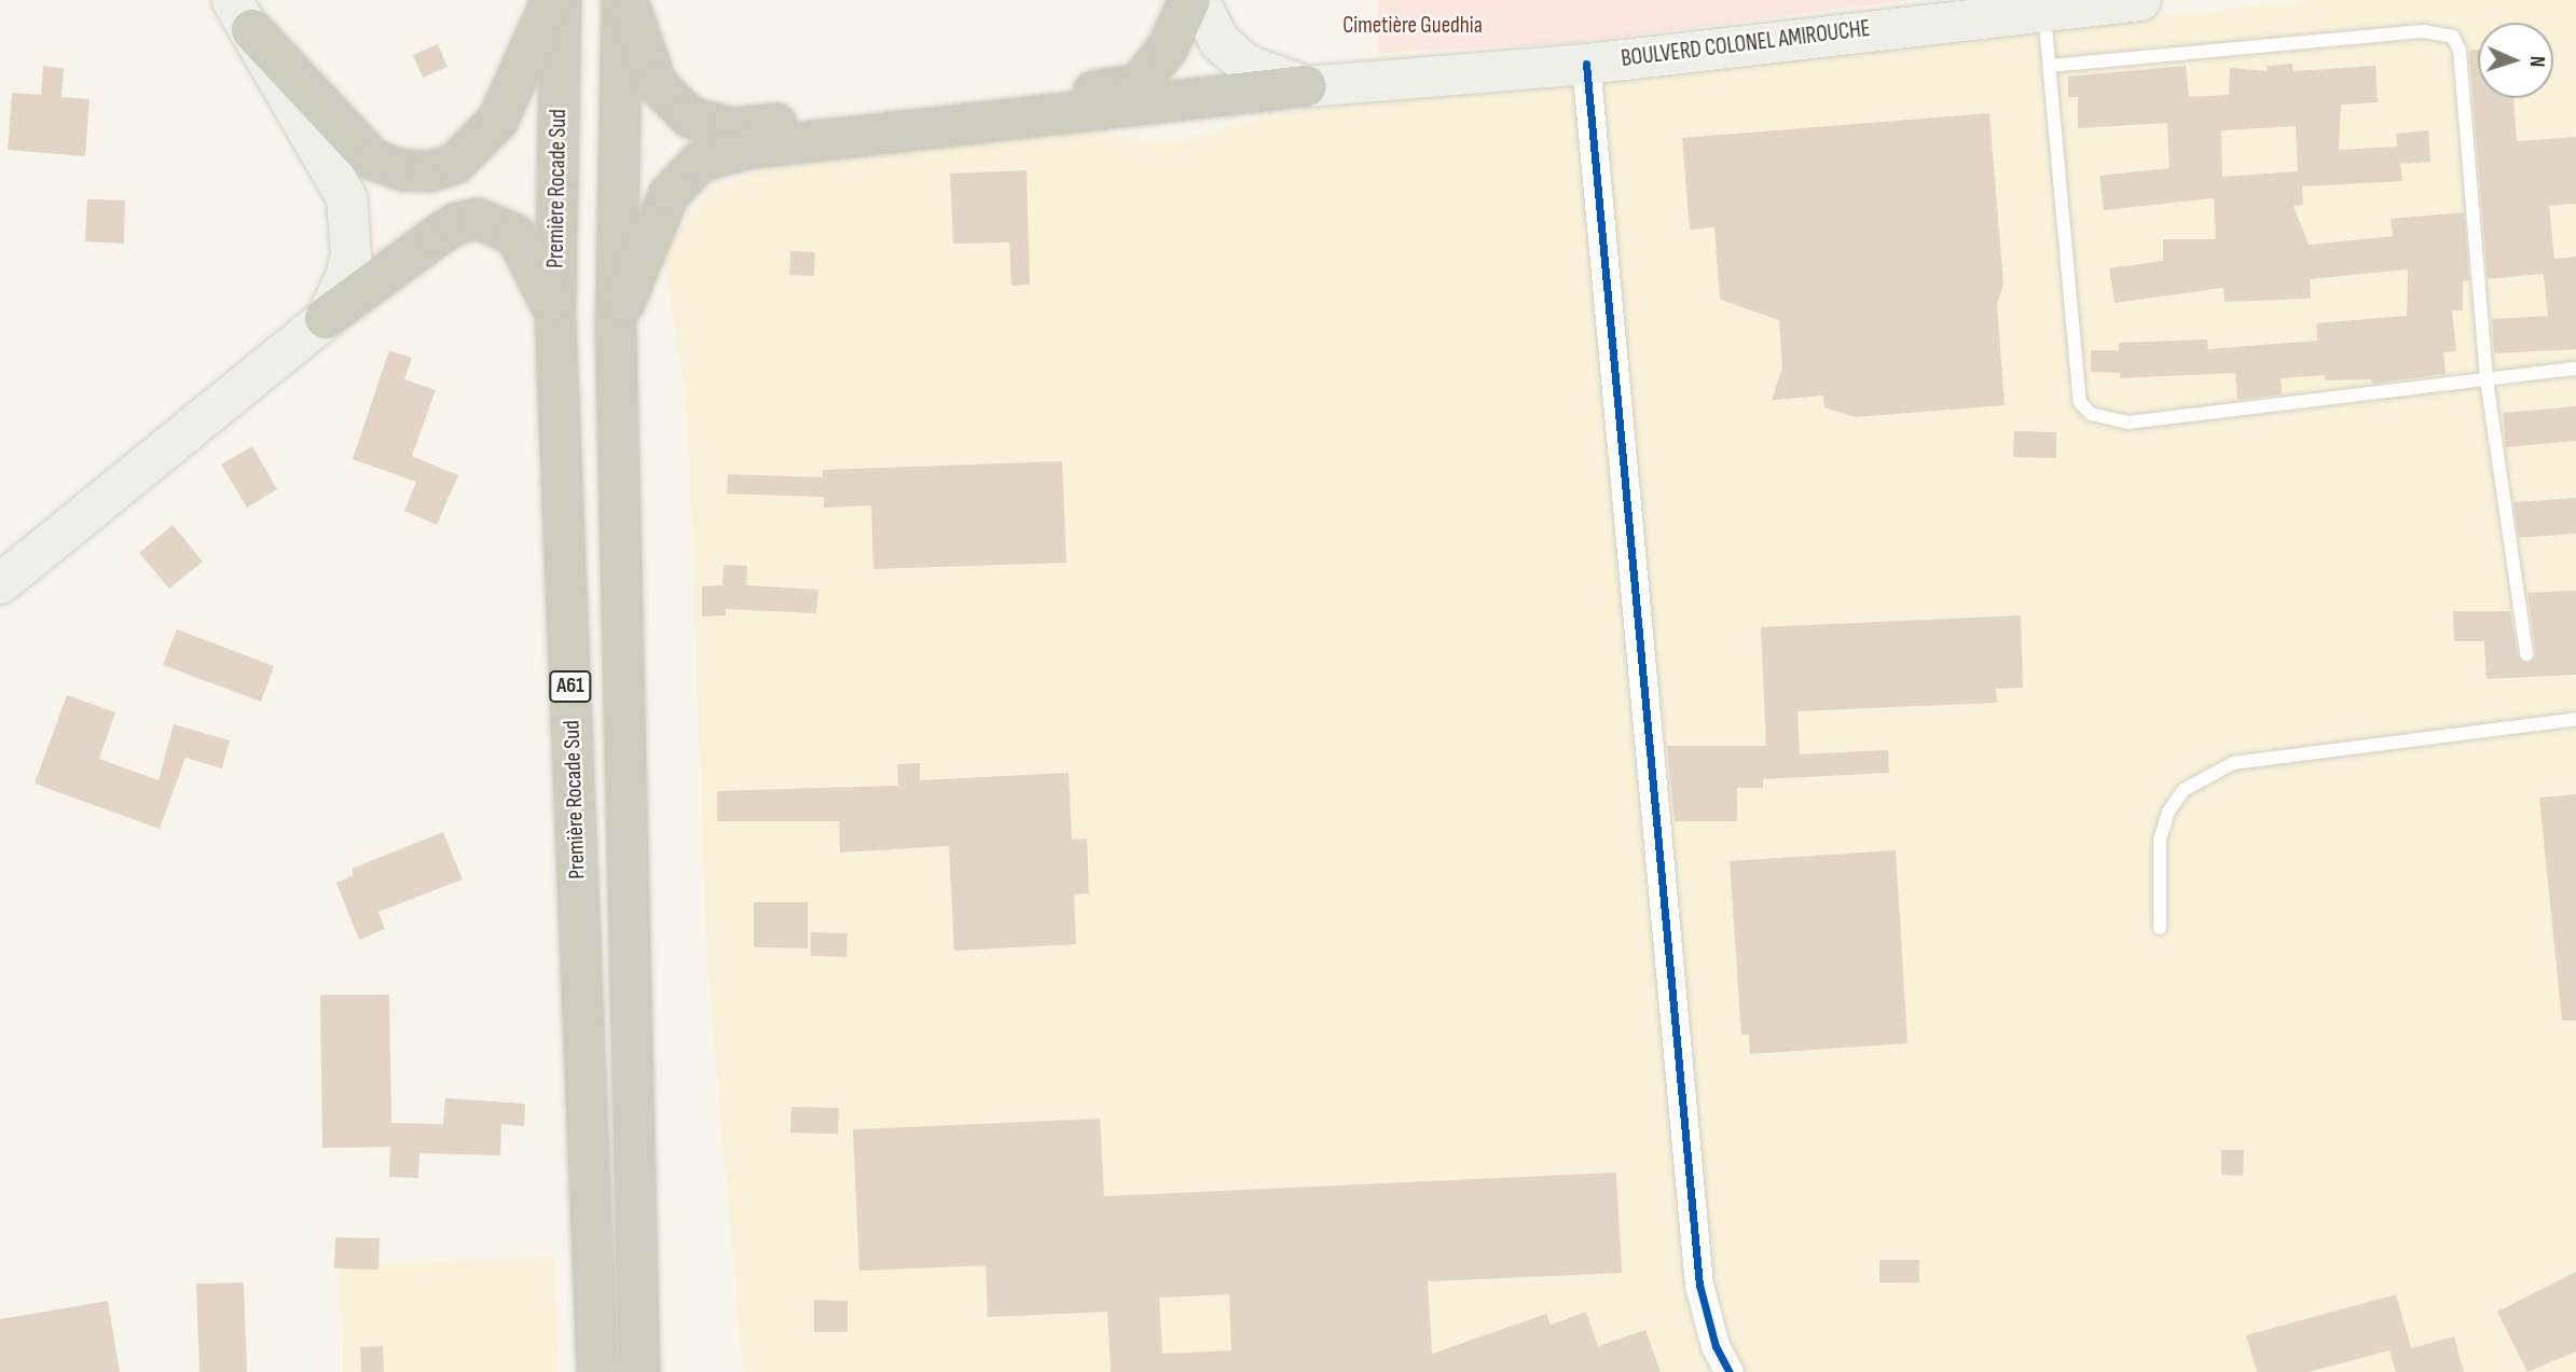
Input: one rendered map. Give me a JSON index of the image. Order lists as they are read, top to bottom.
{
  "streets": {
    "highway": ["Première Rocade Sud", "A61"],
    "main road": ["BOULVERD COLONEL AMIROUCHE"]
  },
  "parks": ["Cimetière Guedhia"],
  "north": "right"
}
